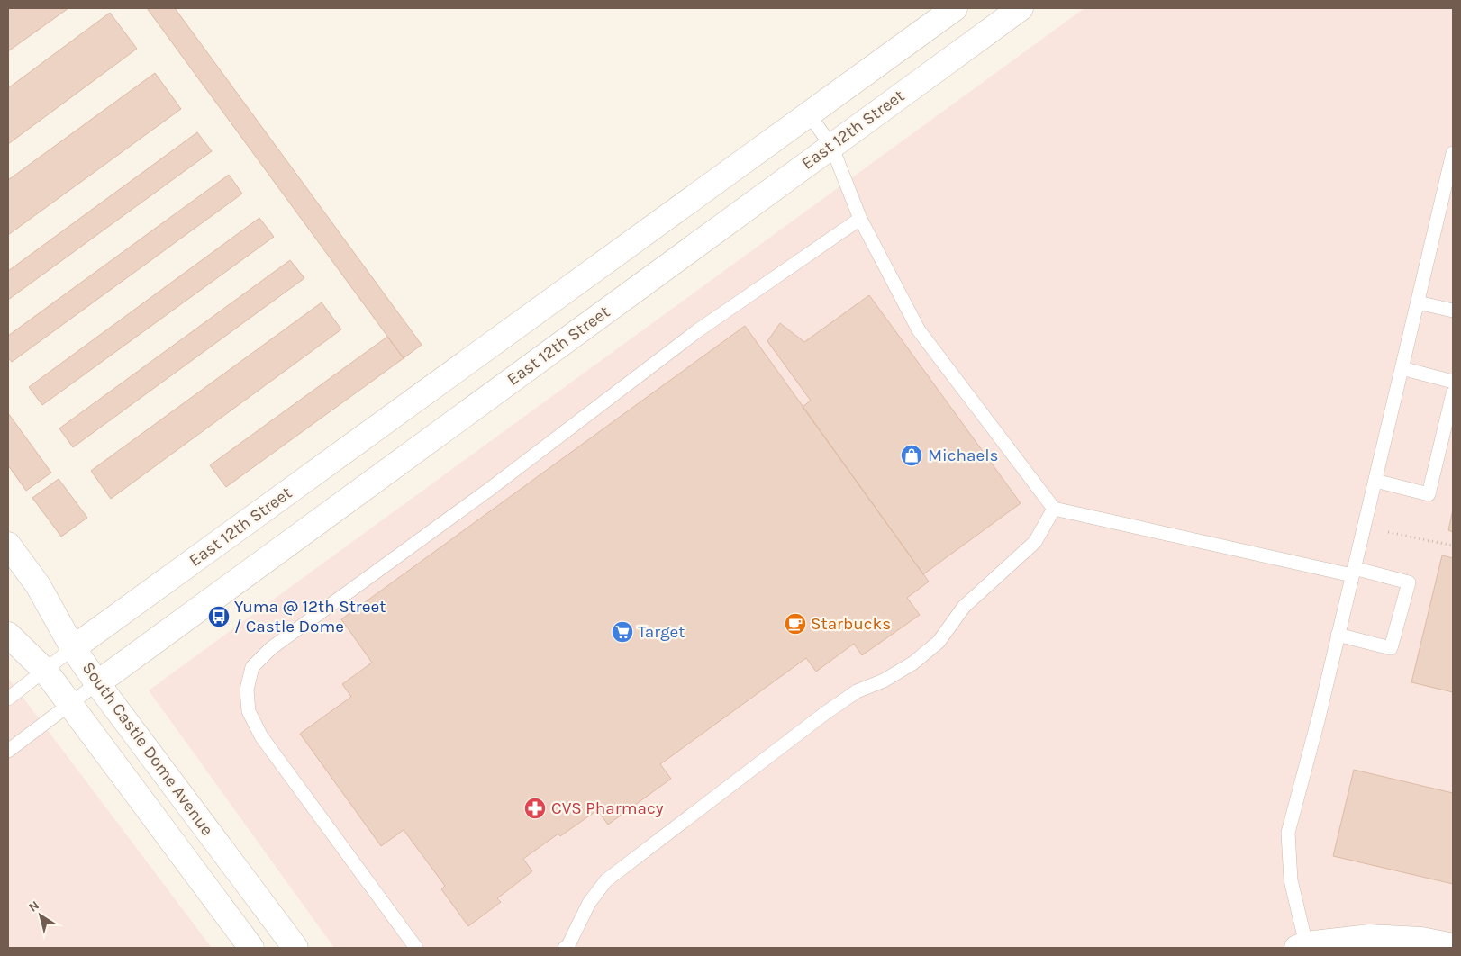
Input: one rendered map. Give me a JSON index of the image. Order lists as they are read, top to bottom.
{
  "streets": {
    "street": ["East 12th Street", "South Castle Dome Avenue"]
  },
  "crossings": [
    ["East 12th Street", "South Castle Dome Avenue"]
  ],
  "places": {
    "shop": ["Michaels"],
    "bus stop": ["Yuma @ 12th Street / Castle Dome"],
    "cafe": ["Starbucks"],
    "supermarket": ["Target"],
    "pharmacy": ["CVS Pharmacy"]
  },
  "north": "top left"
}
